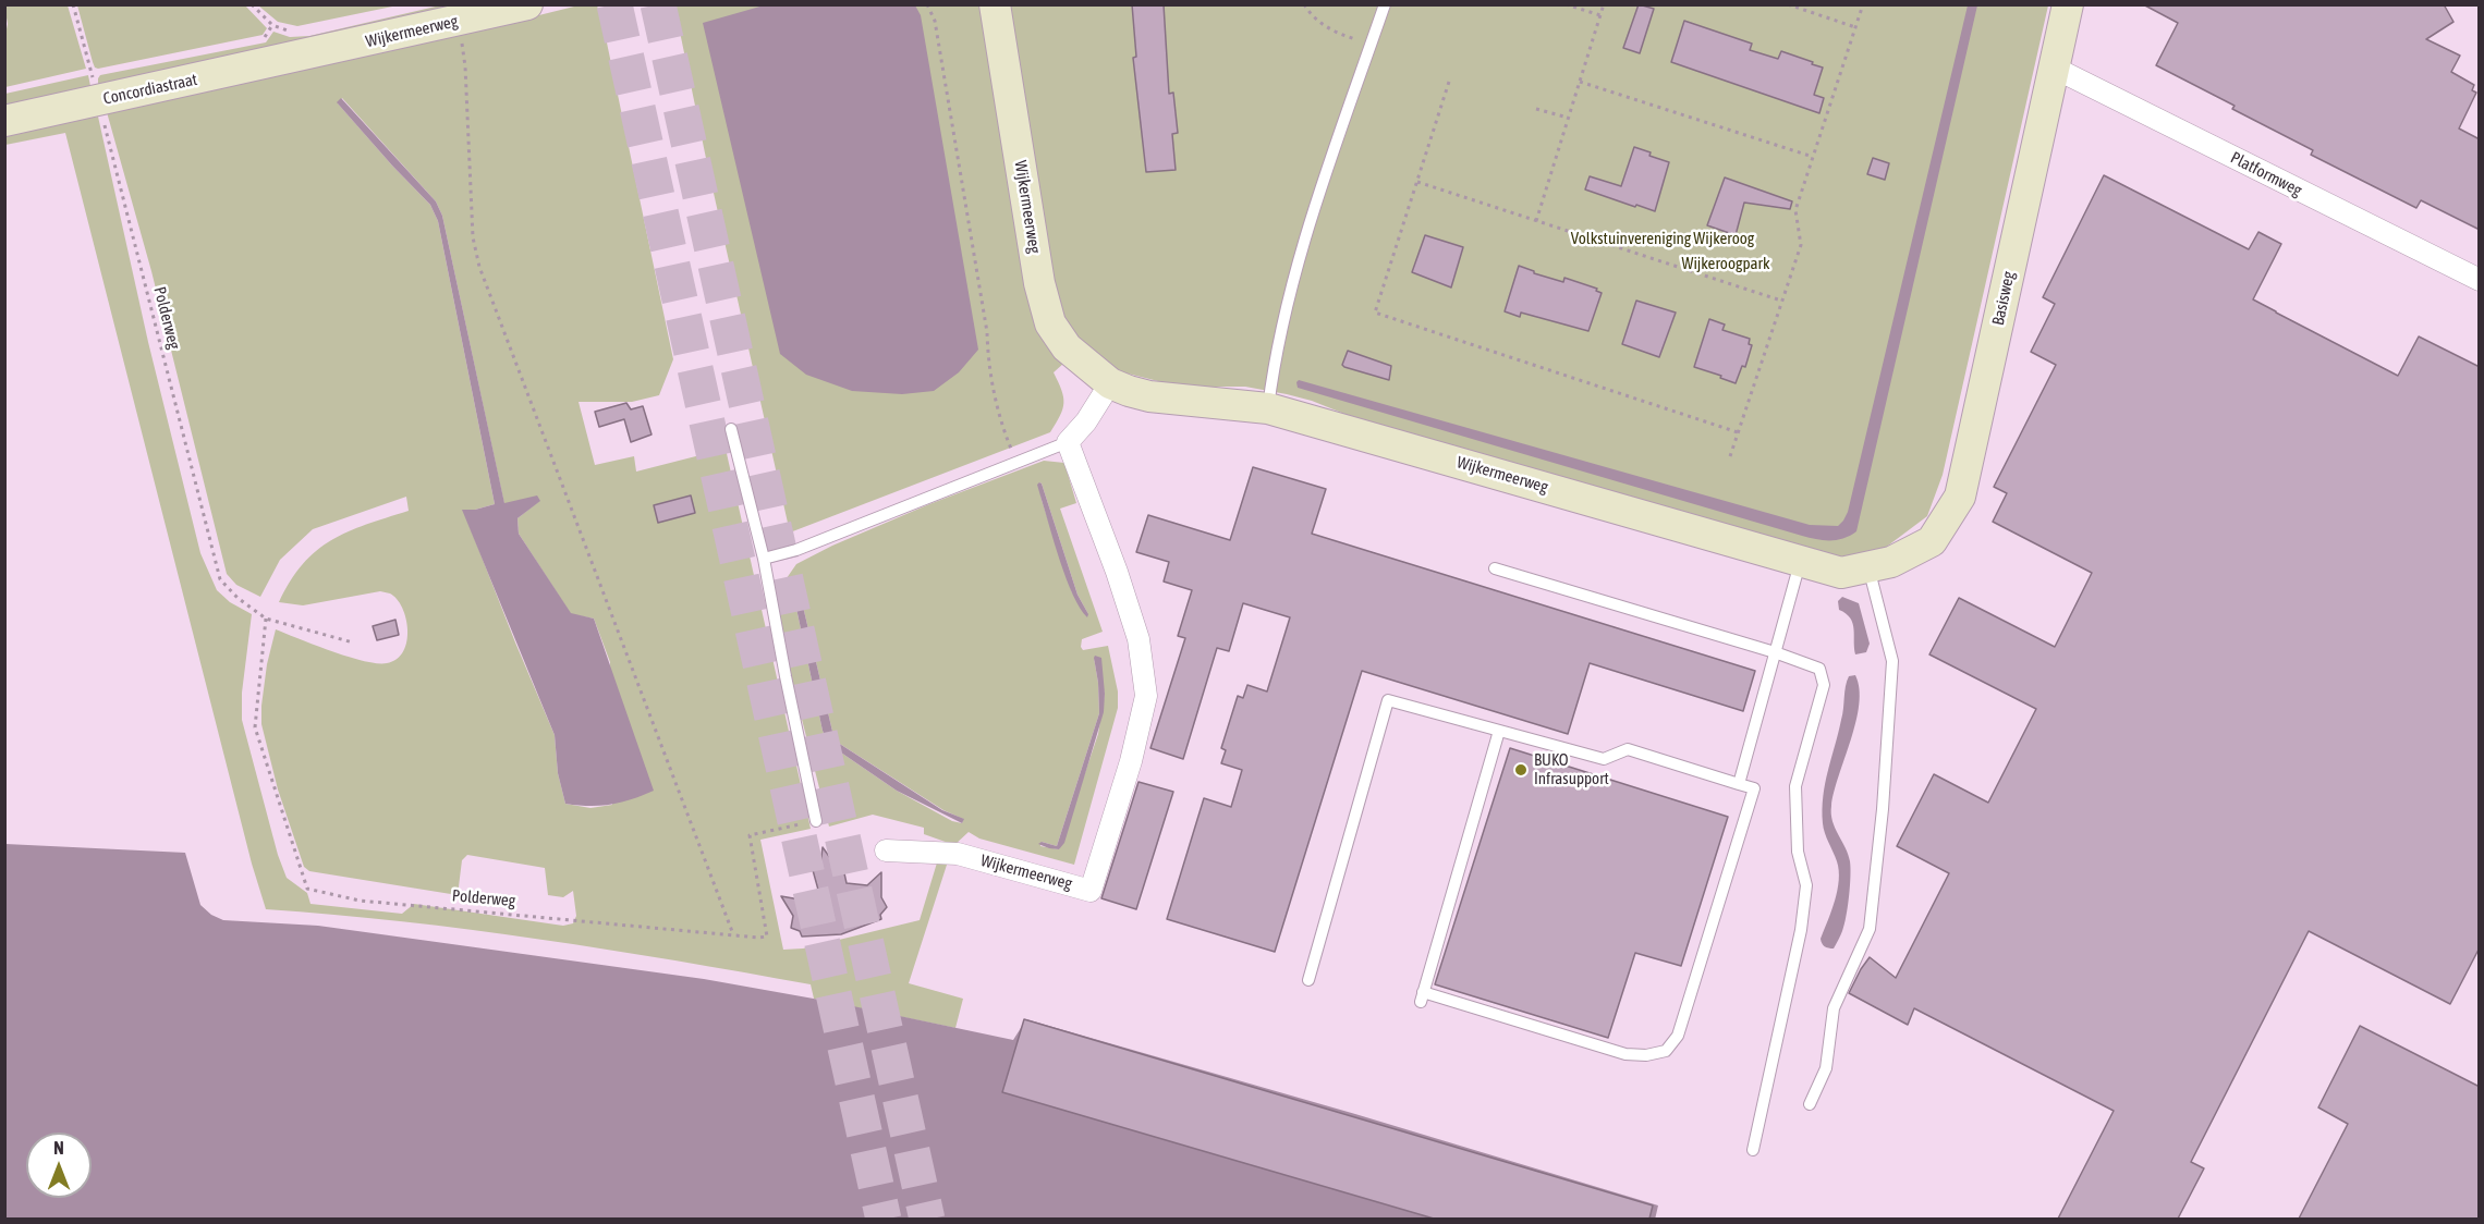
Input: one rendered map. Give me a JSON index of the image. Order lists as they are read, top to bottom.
{
  "streets": {
    "street": [
      "Wijkermeerweg",
      "Concordiastraat",
      "Platformweg",
      "Basisweg"
    ],
    "path": ["Polderweg"]
  },
  "crossings": [
    ["Wijkermeerweg", "Concordiastraat"],
    ["Wijkermeerweg", "Basisweg"],
    ["Concordiastraat", "Polderweg"],
    ["Platformweg", "Basisweg"]
  ],
  "parks": ["Volkstuinvereniging Wijkeroog", "Wijkeroogpark"],
  "places": ["BUKO Infrasupport"],
  "north": "top"
}
